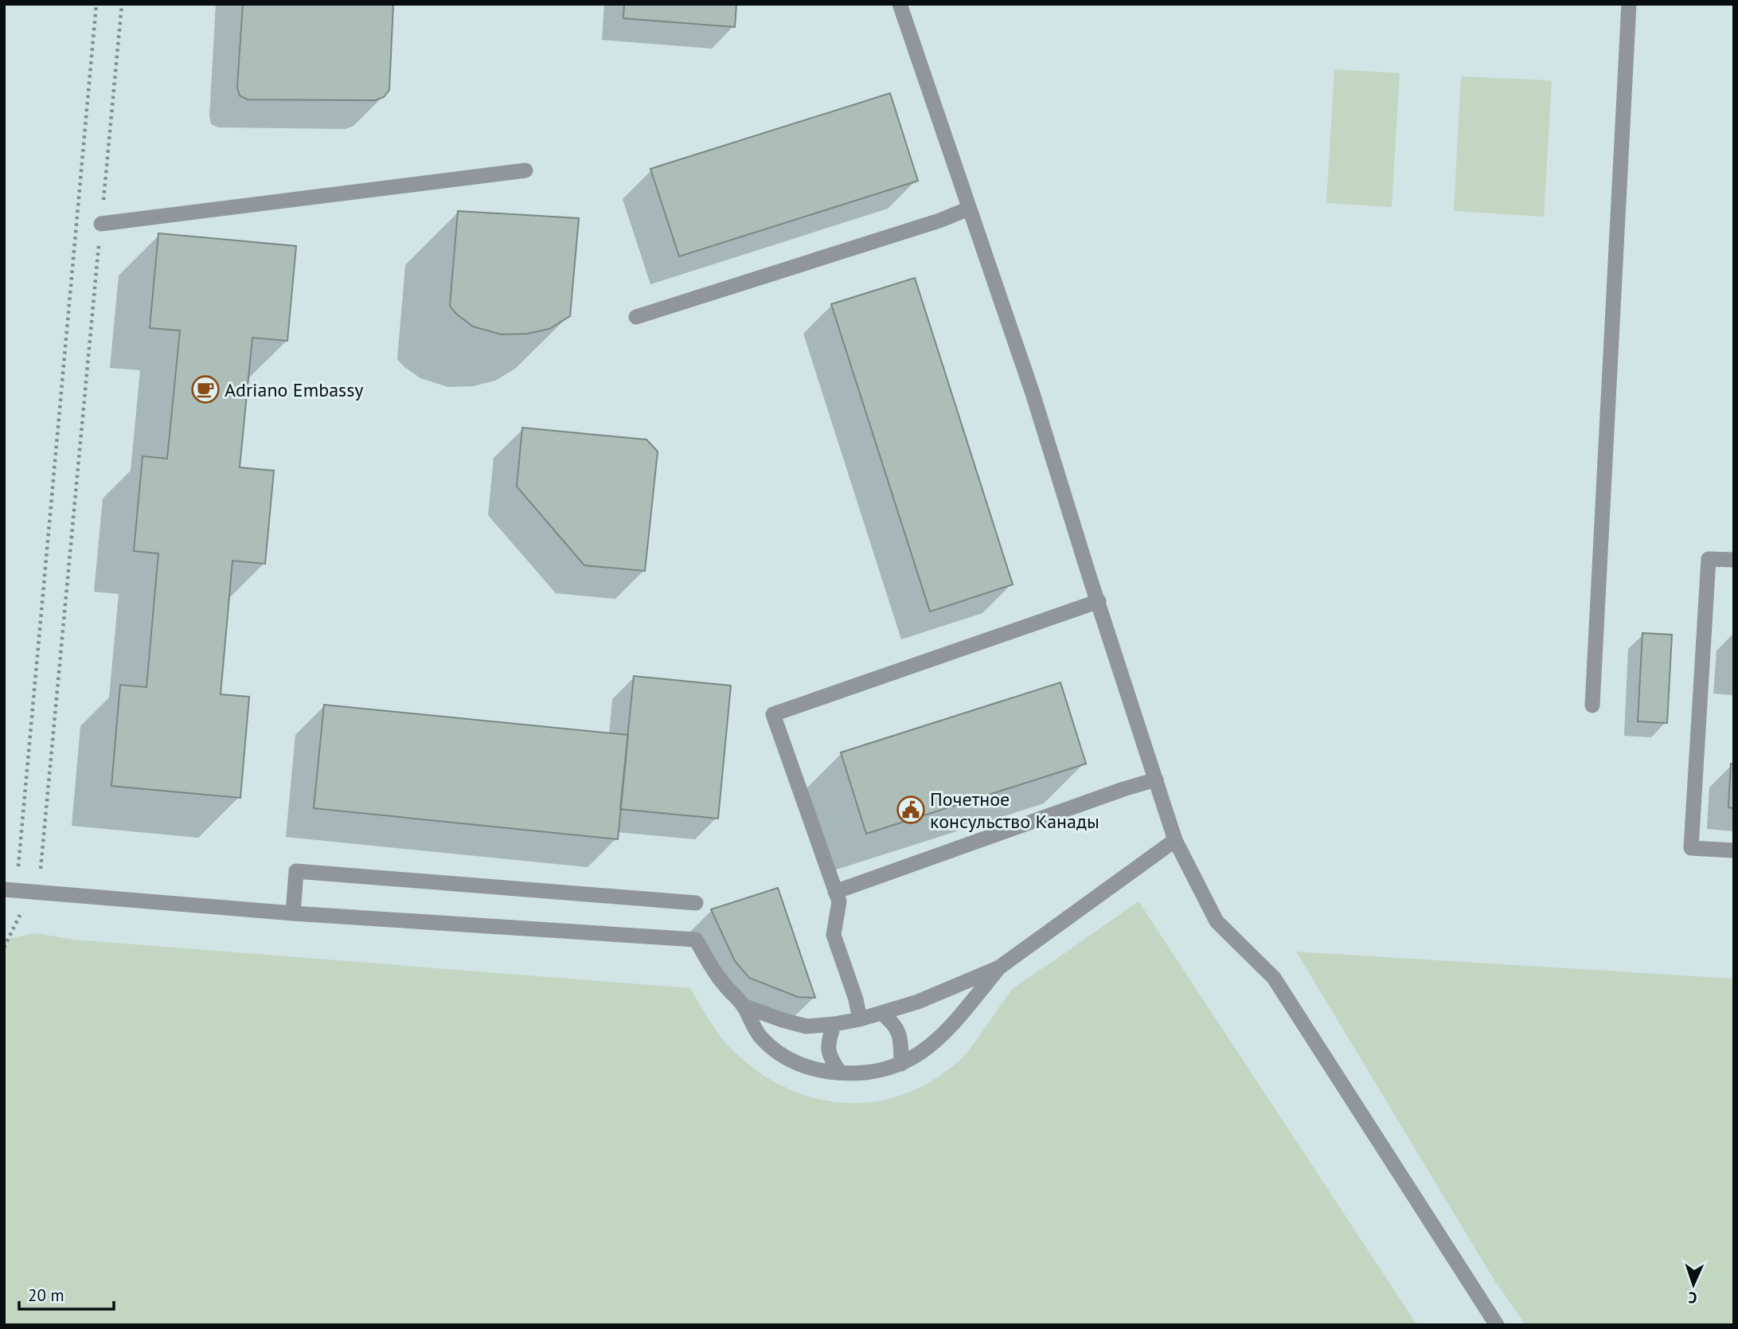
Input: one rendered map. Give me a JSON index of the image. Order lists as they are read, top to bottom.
{
  "places": {
    "cafe": ["Adriano Embassy"],
    "public building": ["Почетное консульство Канады"]
  },
  "scale_bar": "20 m",
  "north": "bottom"
}
